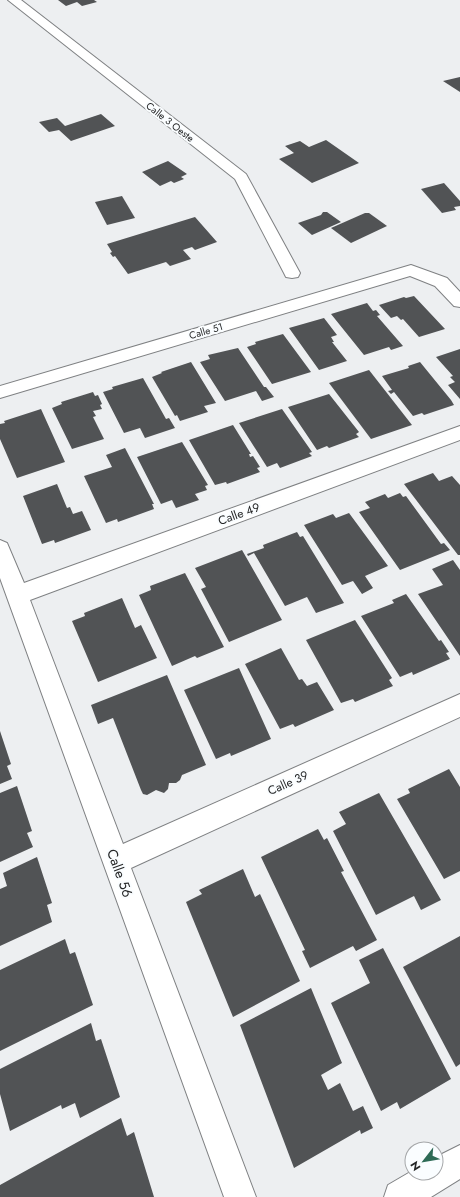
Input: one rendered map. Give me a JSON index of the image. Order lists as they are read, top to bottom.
{
  "streets": {
    "street": [
      "Calle 3 Oeste",
      "Calle 51",
      "Calle 49",
      "Calle 39",
      "Calle 56"
    ]
  },
  "crossings": [
    ["Calle 49", "Calle 56"],
    ["Calle 39", "Calle 56"]
  ],
  "north": "bottom left"
}
